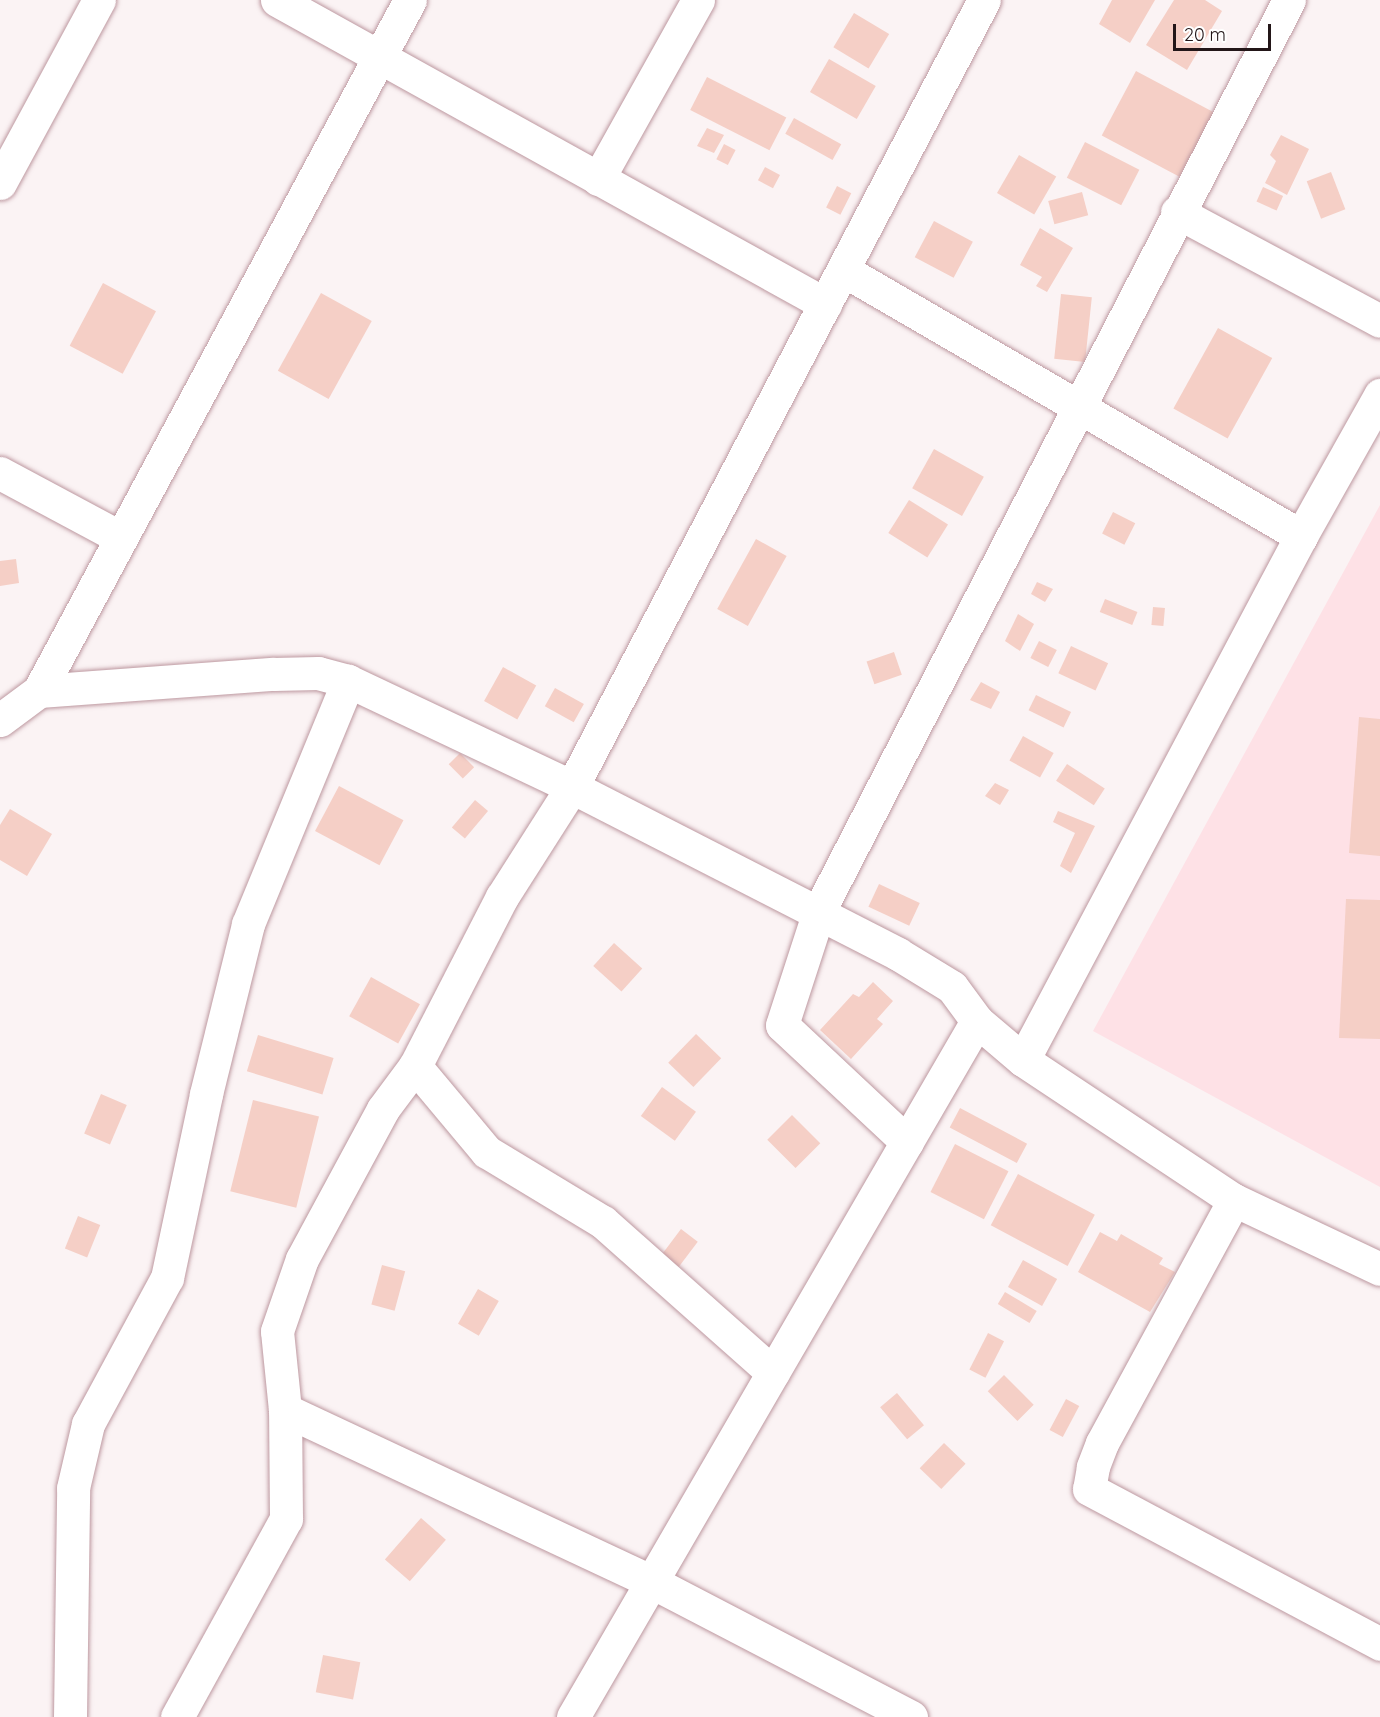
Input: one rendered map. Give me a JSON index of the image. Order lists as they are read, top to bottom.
{
  "scale_bar": "20 m"
}
